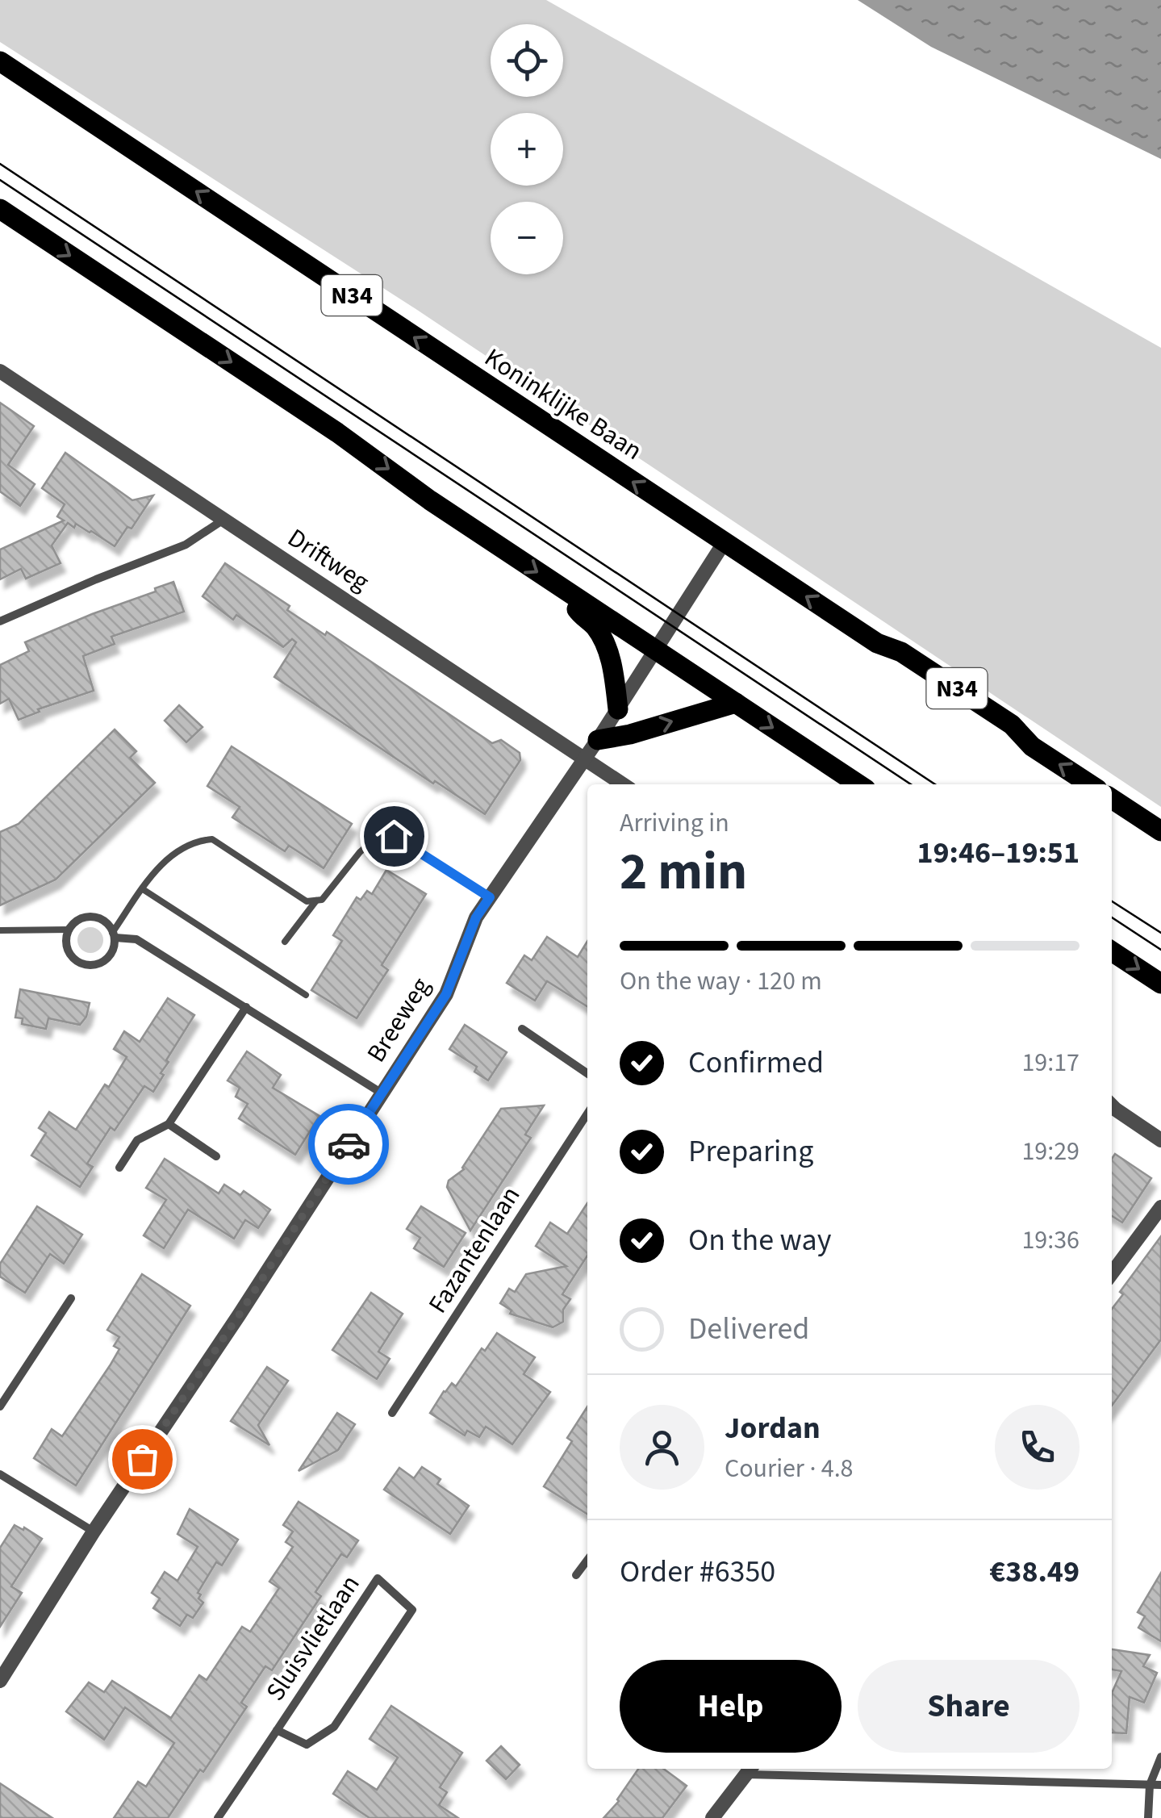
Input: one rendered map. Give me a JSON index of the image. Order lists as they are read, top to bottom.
{
  "streets": {
    "main road": ["N34", "Koninklijke Baan"],
    "street": [
      "Driftweg",
      "Breeweg",
      "Fazantenlaan",
      "Sluisvlietlaan"
    ]
  },
  "crossings": [
    ["Koninklijke Baan", "Breeweg"],
    ["Driftweg", "Breeweg"]
  ],
  "page": {
    "map_buttons": ["+", "−"],
    "heading": ["2 min", "Arriving in", "19:46–19:51"],
    "panel": [
      "Jordan",
      "Courier · 4.8",
      "Order #6350",
      "€38.49"
    ],
    "bar": "On the way · 120 m",
    "list": [
      ["Confirmed", "19:17"],
      ["Preparing", "19:29"],
      ["On the way", "19:36"],
      "Delivered"
    ],
    "buttons": ["Help", "Share"]
  }
}
